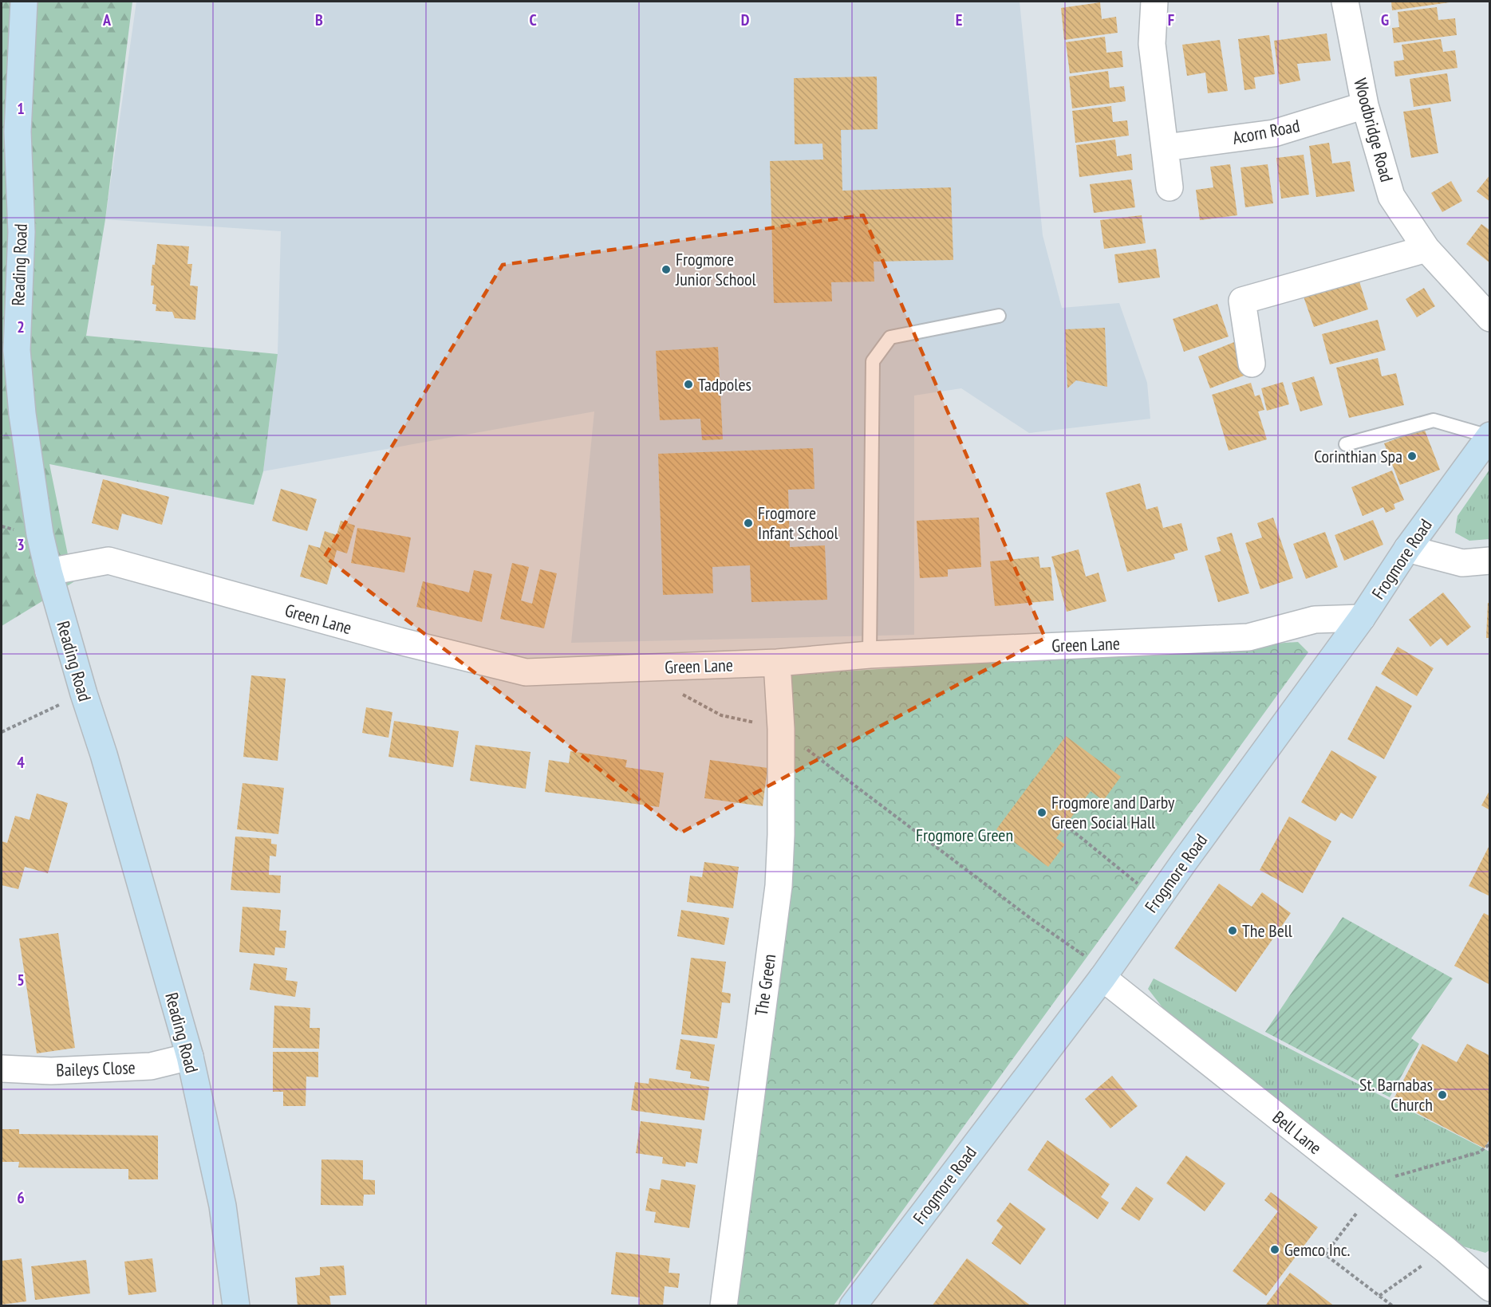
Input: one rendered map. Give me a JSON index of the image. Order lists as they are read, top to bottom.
{
  "streets": {
    "main road": ["Reading Road", "Frogmore Road"],
    "street": [
      "Woodbridge Road",
      "Acorn Road",
      "Green Lane",
      "The Green",
      "Baileys Close",
      "Bell Lane"
    ]
  },
  "crossings": [
    ["Woodbridge Road", "Acorn Road"],
    ["Reading Road", "Green Lane"],
    ["Reading Road", "Baileys Close"],
    ["Frogmore Road", "Green Lane"],
    ["Frogmore Road", "Bell Lane"],
    ["Green Lane", "The Green"]
  ],
  "parks": ["Frogmore Green"],
  "places": [
    "Frogmore Junior School",
    "Tadpoles",
    "Corinthian Spa",
    "Frogmore Infant School",
    "Frogmore and Darby Green Social Hall",
    "The Bell",
    "St. Barnabas Church",
    "Gemco Inc."
  ],
  "grid": {
    "columns": [
      "A",
      "B",
      "C",
      "D",
      "E",
      "F",
      "G"
    ],
    "rows": [
      "1",
      "2",
      "3",
      "4",
      "5",
      "6"
    ]
  }
}
